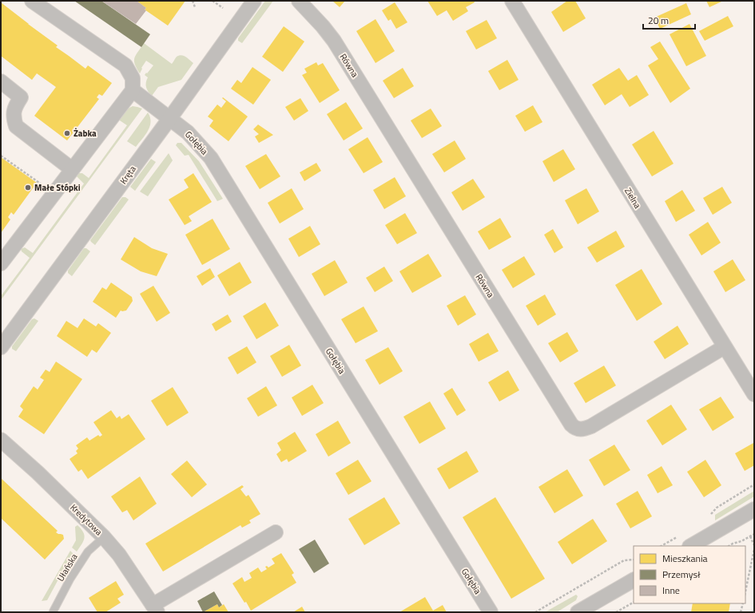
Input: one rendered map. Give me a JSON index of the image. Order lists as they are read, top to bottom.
{
  "streets": {
    "street": [
      "Równa",
      "Gołębia",
      "Kręta",
      "Zielna",
      "Kredytowa"
    ],
    "lane": ["Ułańska"]
  },
  "crossings": [
    ["Równa", "Zielna"],
    ["Gołębia", "Kręta"],
    ["Kredytowa", "Ułańska"]
  ],
  "places": ["Żabka", "Małe Stópki"],
  "legend": ["Mieszkania", "Przemysł", "Inne"],
  "scale_bar": "20 m"
}
